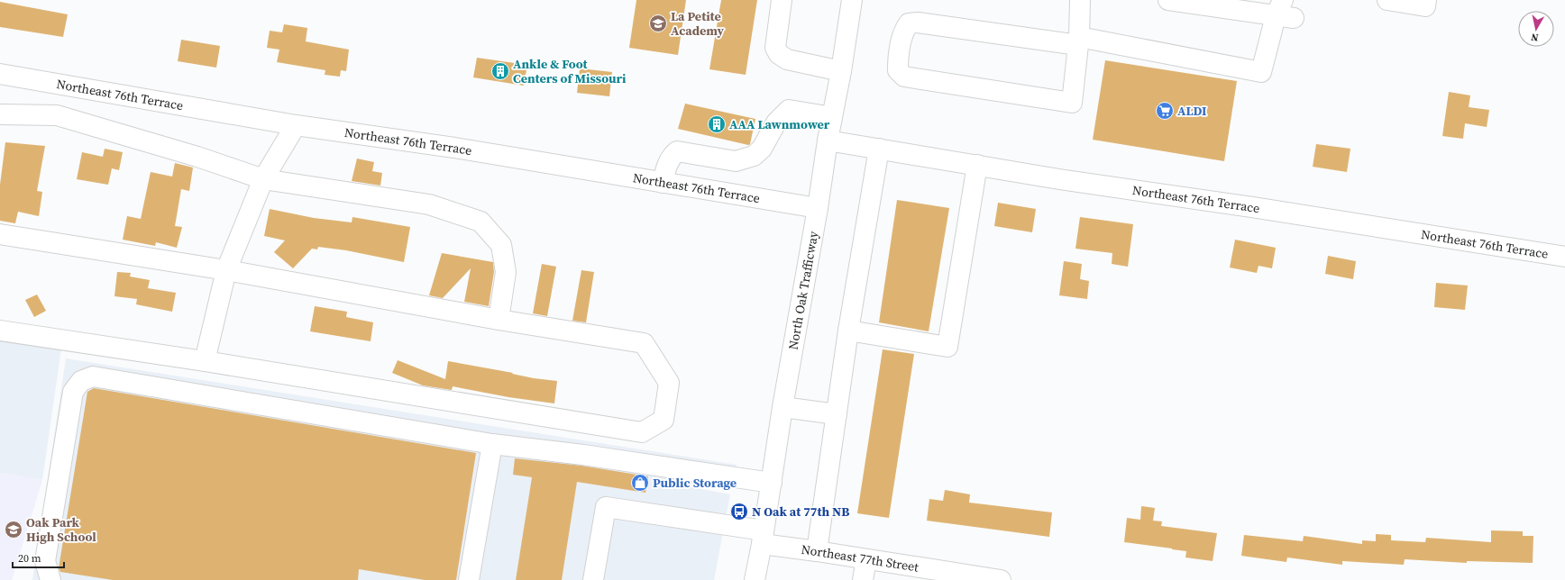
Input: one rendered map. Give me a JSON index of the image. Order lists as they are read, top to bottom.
{
  "streets": {
    "street": ["Northeast 76th Terrace", "North Oak Trafficway", "Northeast 77th Street"]
  },
  "crossings": [
    ["Northeast 76th Terrace", "North Oak Trafficway"],
    ["North Oak Trafficway", "Northeast 77th Street"]
  ],
  "places": {
    "school or university": ["La Petite Academy", "Oak Park High School"],
    "building": ["Ankle & Foot Centers of Missouri", "AAA Lawnmower"],
    "supermarket": ["ALDI"],
    "shop": ["Public Storage"],
    "bus stop": ["N Oak at 77th NB"]
  },
  "scale_bar": "20 m",
  "north": "bottom"
}
